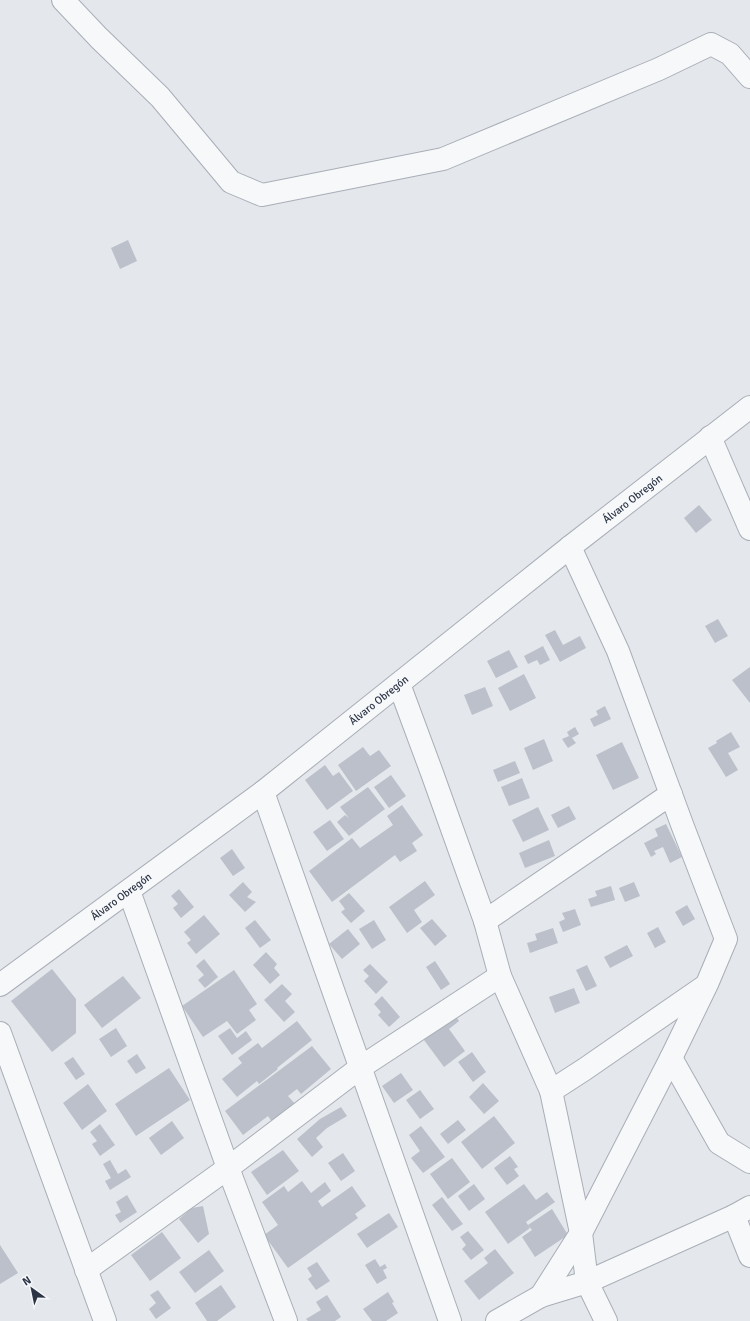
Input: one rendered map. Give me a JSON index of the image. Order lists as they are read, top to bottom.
{
  "streets": {
    "street": ["Álvaro Obregón"]
  },
  "north": "top left"
}
